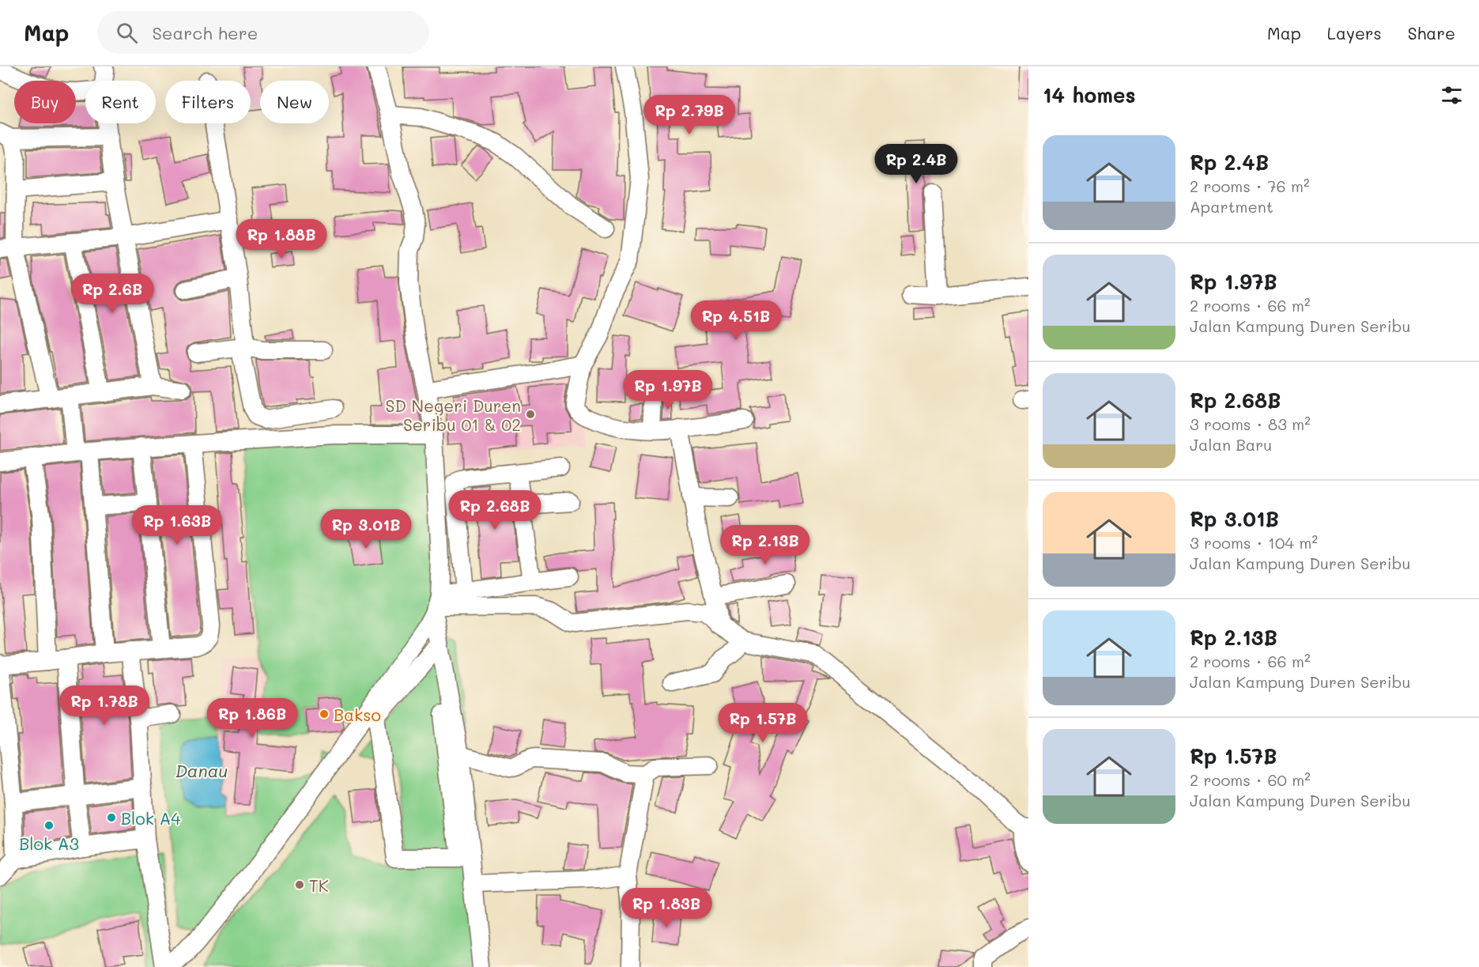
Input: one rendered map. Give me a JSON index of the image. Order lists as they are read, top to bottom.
{
  "water": ["Danau"],
  "places": [
    "SD Negeri Duren Seribu 01 & 02",
    "Bakso",
    "Blok A4",
    "Blok A3",
    "TK"
  ],
  "page": {
    "header": "Map",
    "search": "Search here",
    "nav": ["Map", "Layers", "Share"],
    "heading": "14 homes",
    "chip": [
      "Buy",
      "Rent",
      "Filters",
      "New"
    ],
    "price": [
      "Rp 2.79B",
      "Rp 2.4B",
      "Rp 1.88B",
      "Rp 2.6B",
      "Rp 4.51B",
      "Rp 1.97B",
      "Rp 2.68B",
      "Rp 1.63B",
      "Rp 3.01B",
      "Rp 2.13B",
      "Rp 1.78B",
      "Rp 1.86B",
      "Rp 1.57B",
      "Rp 1.83B"
    ],
    "list": [
      {
        "name": "Rp 2.4B",
        "note": "2 rooms · 76 m² · Apartment"
      },
      {
        "name": "Rp 1.97B",
        "note": "2 rooms · 66 m² · Jalan Kampung Duren Seribu"
      },
      {
        "name": "Rp 2.68B",
        "note": "3 rooms · 83 m² · Jalan Baru"
      },
      {
        "name": "Rp 3.01B",
        "note": "3 rooms · 104 m² · Jalan Kampung Duren Seribu"
      },
      {
        "name": "Rp 2.13B",
        "note": "2 rooms · 66 m² · Jalan Kampung Duren Seribu"
      },
      {
        "name": "Rp 1.57B",
        "note": "2 rooms · 60 m² · Jalan Kampung Duren Seribu"
      }
    ]
  }
}
